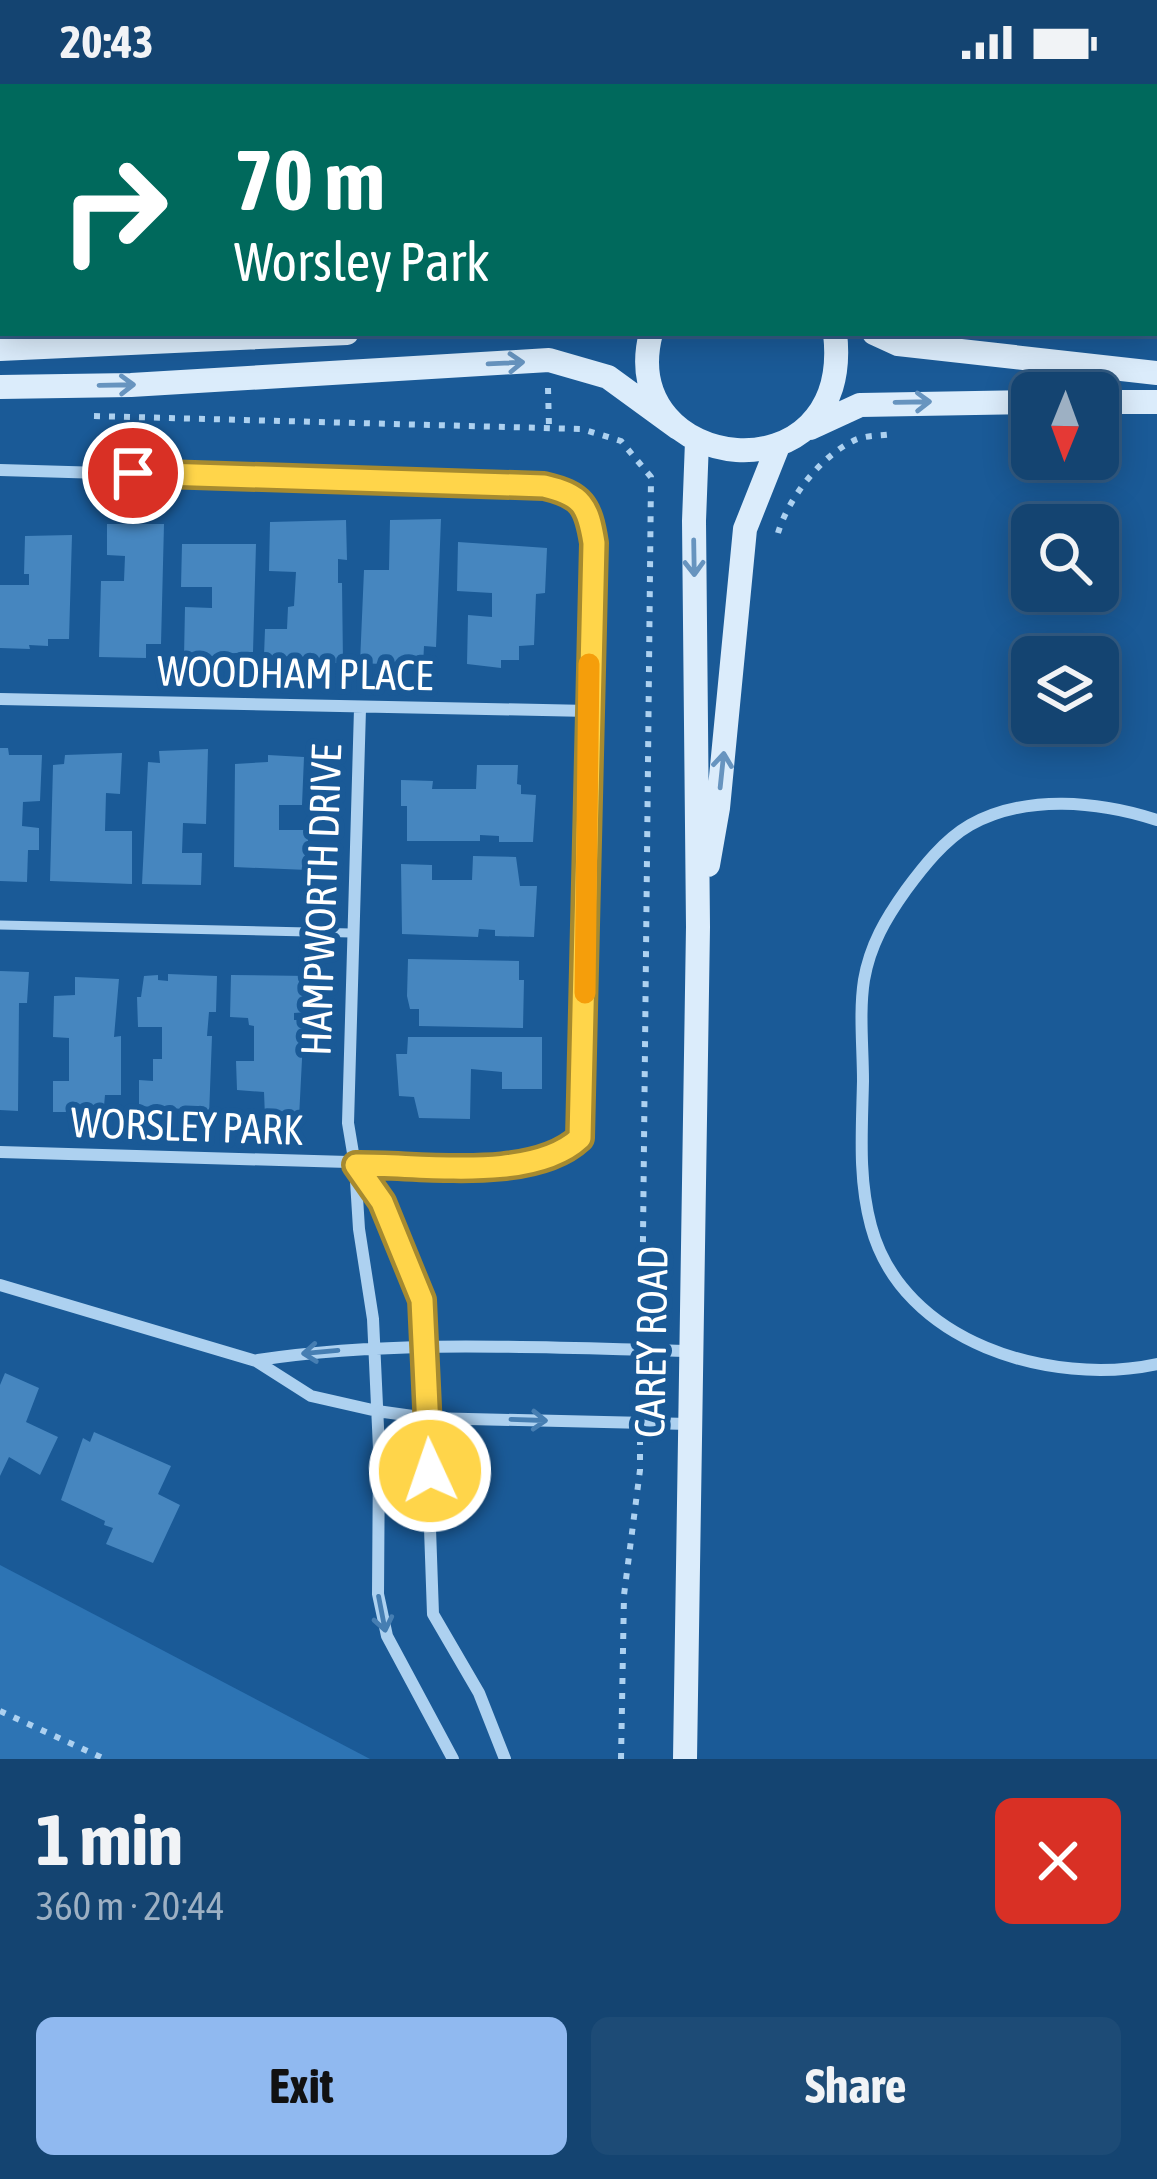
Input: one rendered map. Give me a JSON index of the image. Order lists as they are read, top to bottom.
{
  "streets": {
    "street": [
      "WOODHAM PLACE",
      "HAMPWORTH DRIVE",
      "WORSLEY PARK",
      "CAREY ROAD"
    ]
  },
  "crossings": [
    ["WOODHAM PLACE", "HAMPWORTH DRIVE"],
    ["WOODHAM PLACE", "WORSLEY PARK"],
    ["HAMPWORTH DRIVE", "WORSLEY PARK"]
  ],
  "north": "bottom",
  "page": {
    "status": "20:43",
    "turn": ["70 m", "Worsley Park"],
    "heading": ["1 min", "360 m · 20:44"],
    "buttons": ["Exit", "Share"]
  }
}
